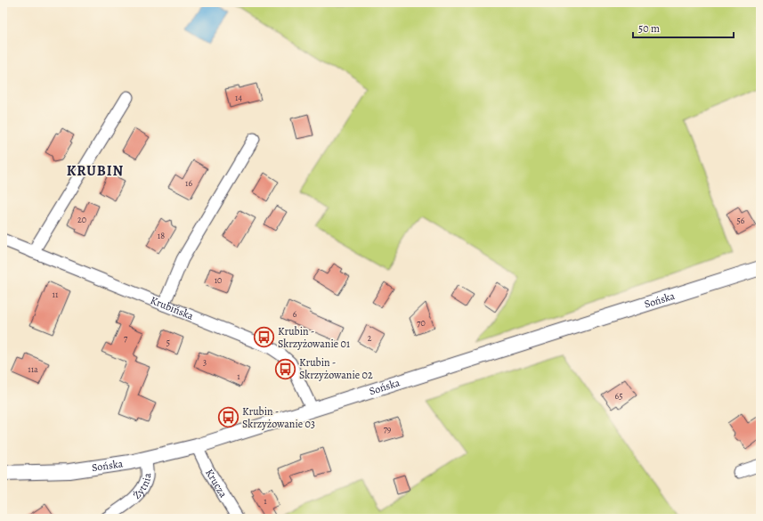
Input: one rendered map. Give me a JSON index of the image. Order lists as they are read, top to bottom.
{
  "streets": {
    "street": [
      "Sońska",
      "Krubińska",
      "Krucza",
      "Żytnia"
    ]
  },
  "crossings": [
    ["Sońska", "Krubińska"],
    ["Sońska", "Krucza"],
    ["Sońska", "Żytnia"]
  ],
  "districts": ["KRUBIN"],
  "places": {
    "bus stop": ["Krubin - Skrzyżowanie 01", "Krubin - Skrzyżowanie 02", "Krubin - Skrzyżowanie 03"]
  },
  "house_numbers": [
    "14",
    "16",
    "20",
    "56",
    "18",
    "10",
    "11",
    "6",
    "70",
    "7",
    "2",
    "5",
    "3",
    "11a",
    "1",
    "65",
    "79",
    "1"
  ],
  "scale_bar": "50 m"
}
